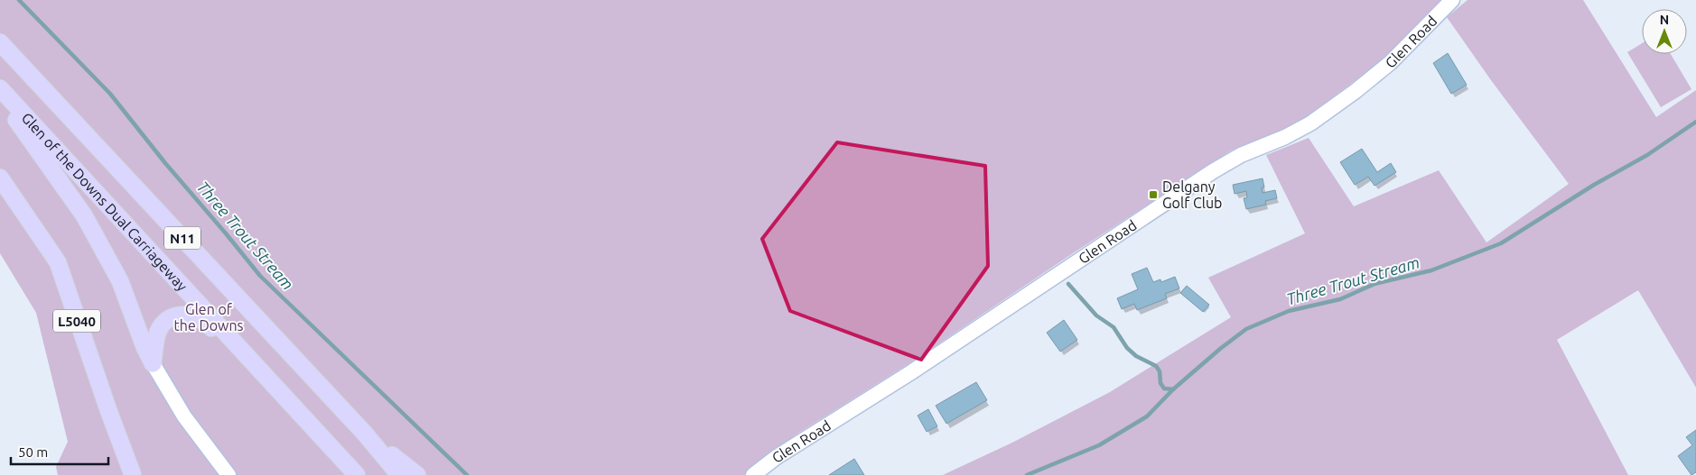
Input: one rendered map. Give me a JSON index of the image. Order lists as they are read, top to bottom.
{
  "streets": {
    "highway": ["Glen of the Downs Dual Carriageway", "N11", "L5040"],
    "main road": ["Glen Road"]
  },
  "crossings": [
    ["Glen of the Downs Dual Carriageway", "N11"]
  ],
  "water": ["Three Trout Stream"],
  "parks": ["Glen of the Downs"],
  "places": {
    "transit": ["Delgany Golf Club"]
  },
  "scale_bar": "50 m",
  "north": "top"
}
